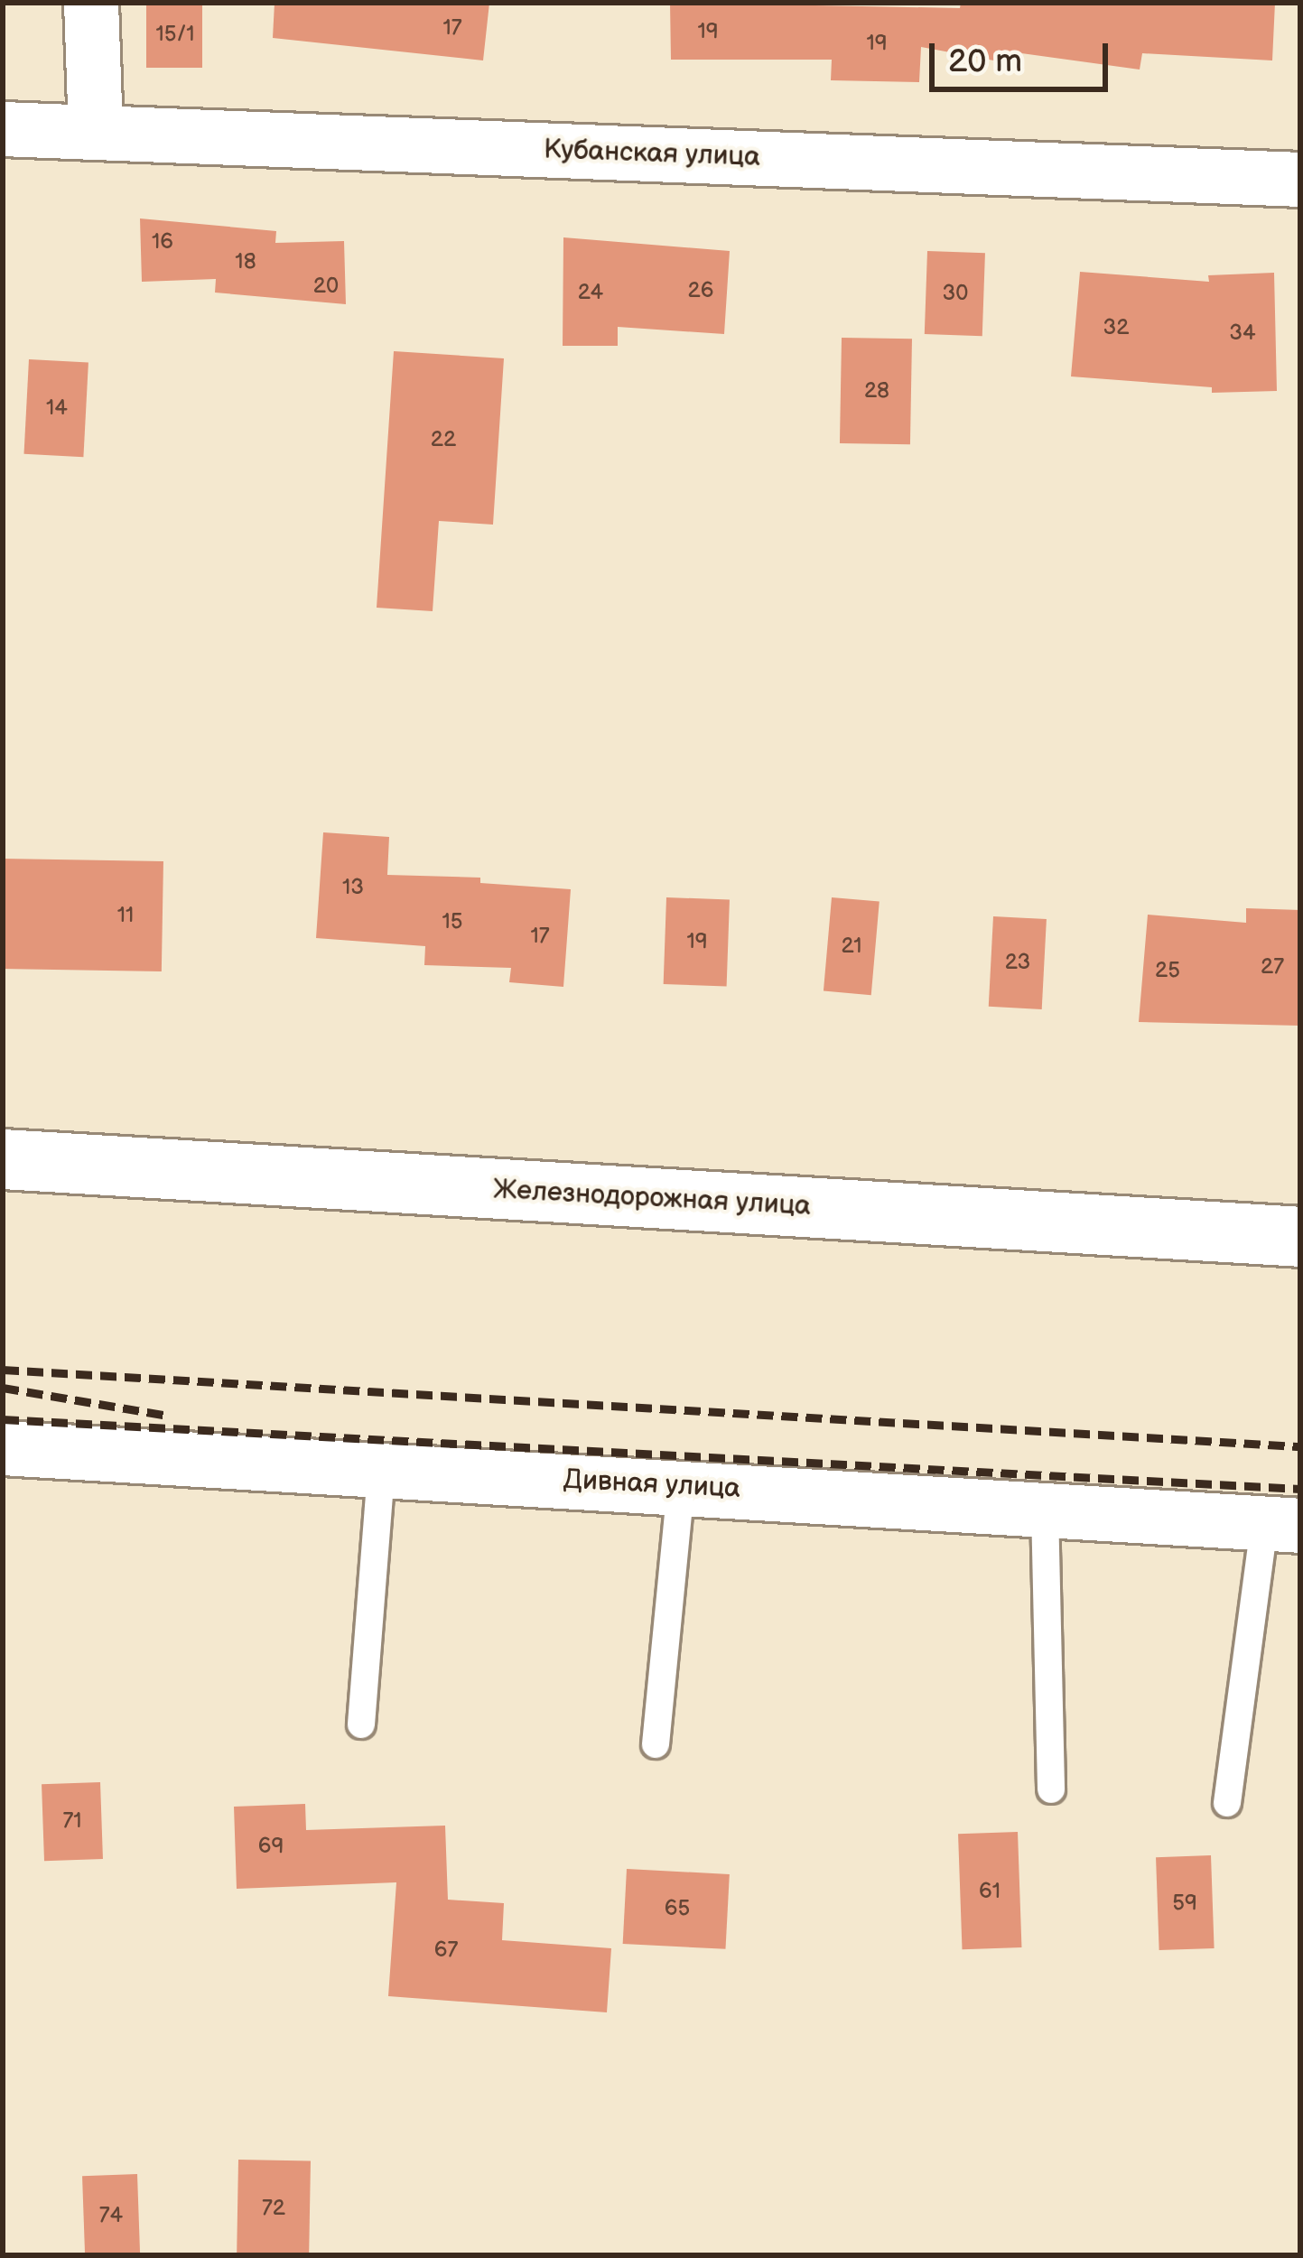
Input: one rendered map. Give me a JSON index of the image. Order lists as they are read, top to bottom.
{
  "streets": {
    "street": ["Кубанская улица", "Железнодорожная улица", "Дивная улица"]
  },
  "house_numbers": [
    "17",
    "19",
    "15/1",
    "19",
    "16",
    "18",
    "20",
    "26",
    "24",
    "30",
    "32",
    "34",
    "28",
    "14",
    "22",
    "13",
    "11",
    "15",
    "17",
    "19",
    "21",
    "23",
    "27",
    "25",
    "71",
    "69",
    "61",
    "59",
    "65",
    "67",
    "72",
    "74"
  ],
  "scale_bar": "20 m"
}
